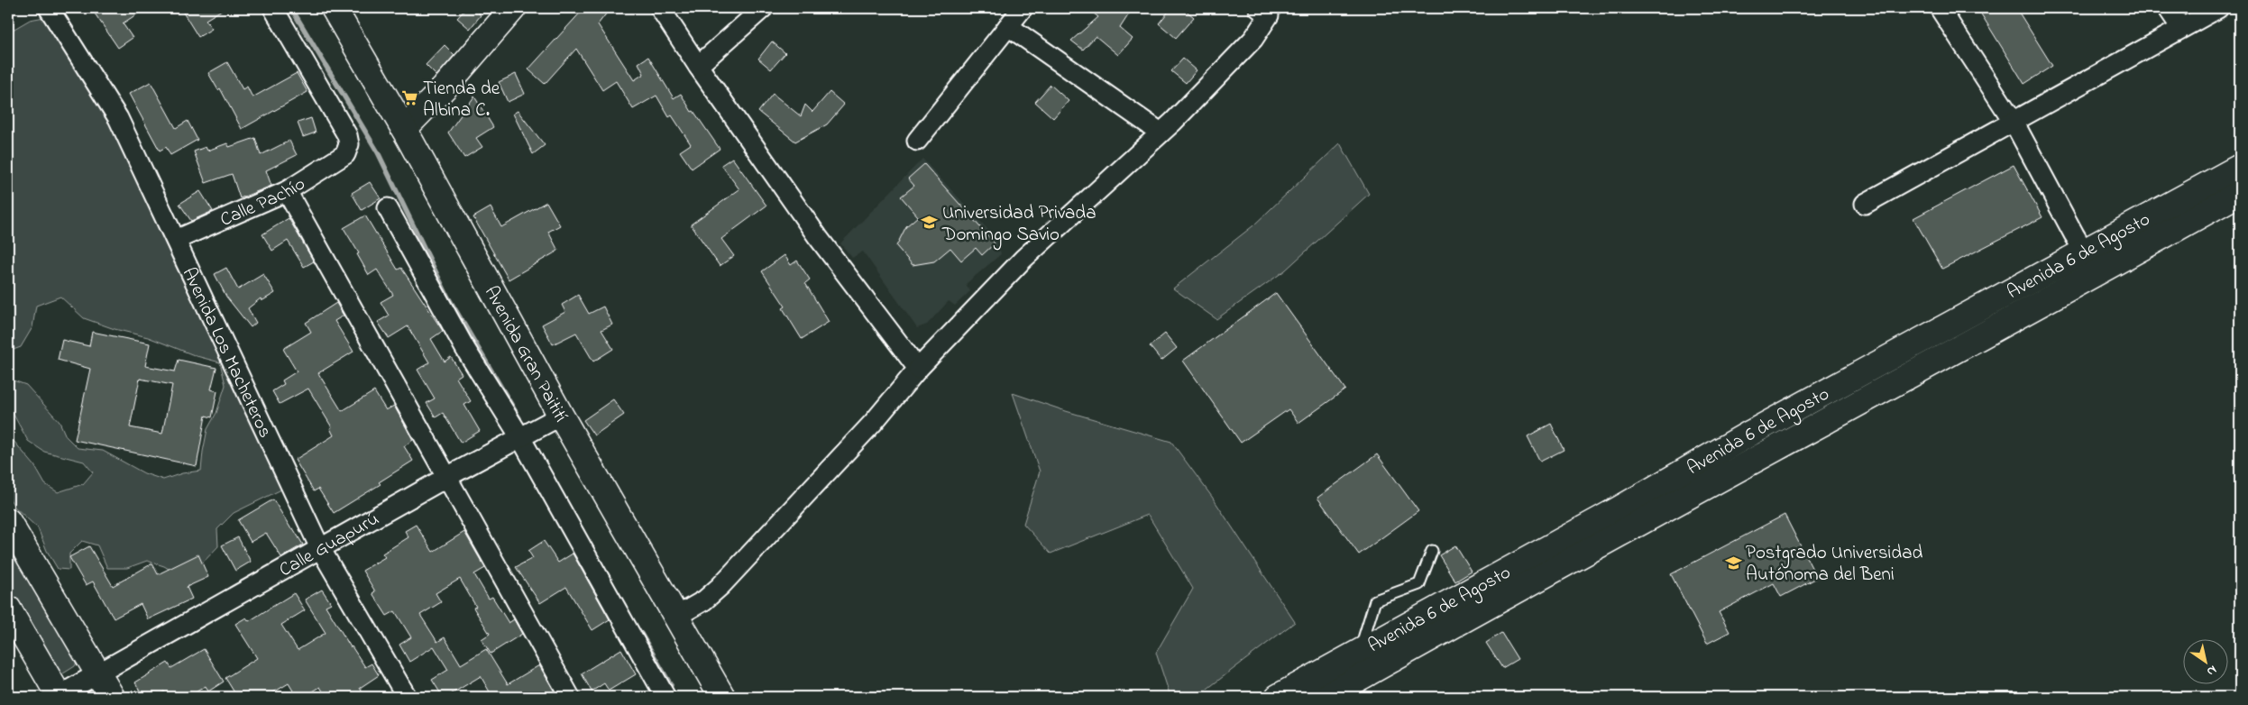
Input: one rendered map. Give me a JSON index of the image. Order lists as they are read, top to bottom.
{
  "streets": {
    "street": [
      "Calle Pachío",
      "Avenida 6 de Agosto",
      "Avenida Los Macheteros",
      "Avenida Gran Paitití",
      "Calle Guapurú"
    ]
  },
  "crossings": [
    ["Calle Pachío", "Avenida Los Macheteros"],
    ["Avenida Los Macheteros", "Calle Guapurú"],
    ["Avenida Gran Paitití", "Calle Guapurú"]
  ],
  "places": {
    "supermarket": ["Tienda de Albina C."],
    "school or university": ["Universidad Privada Domingo Savio", "Postgrado Universidad Autónoma del Beni"]
  },
  "north": "bottom right"
}
